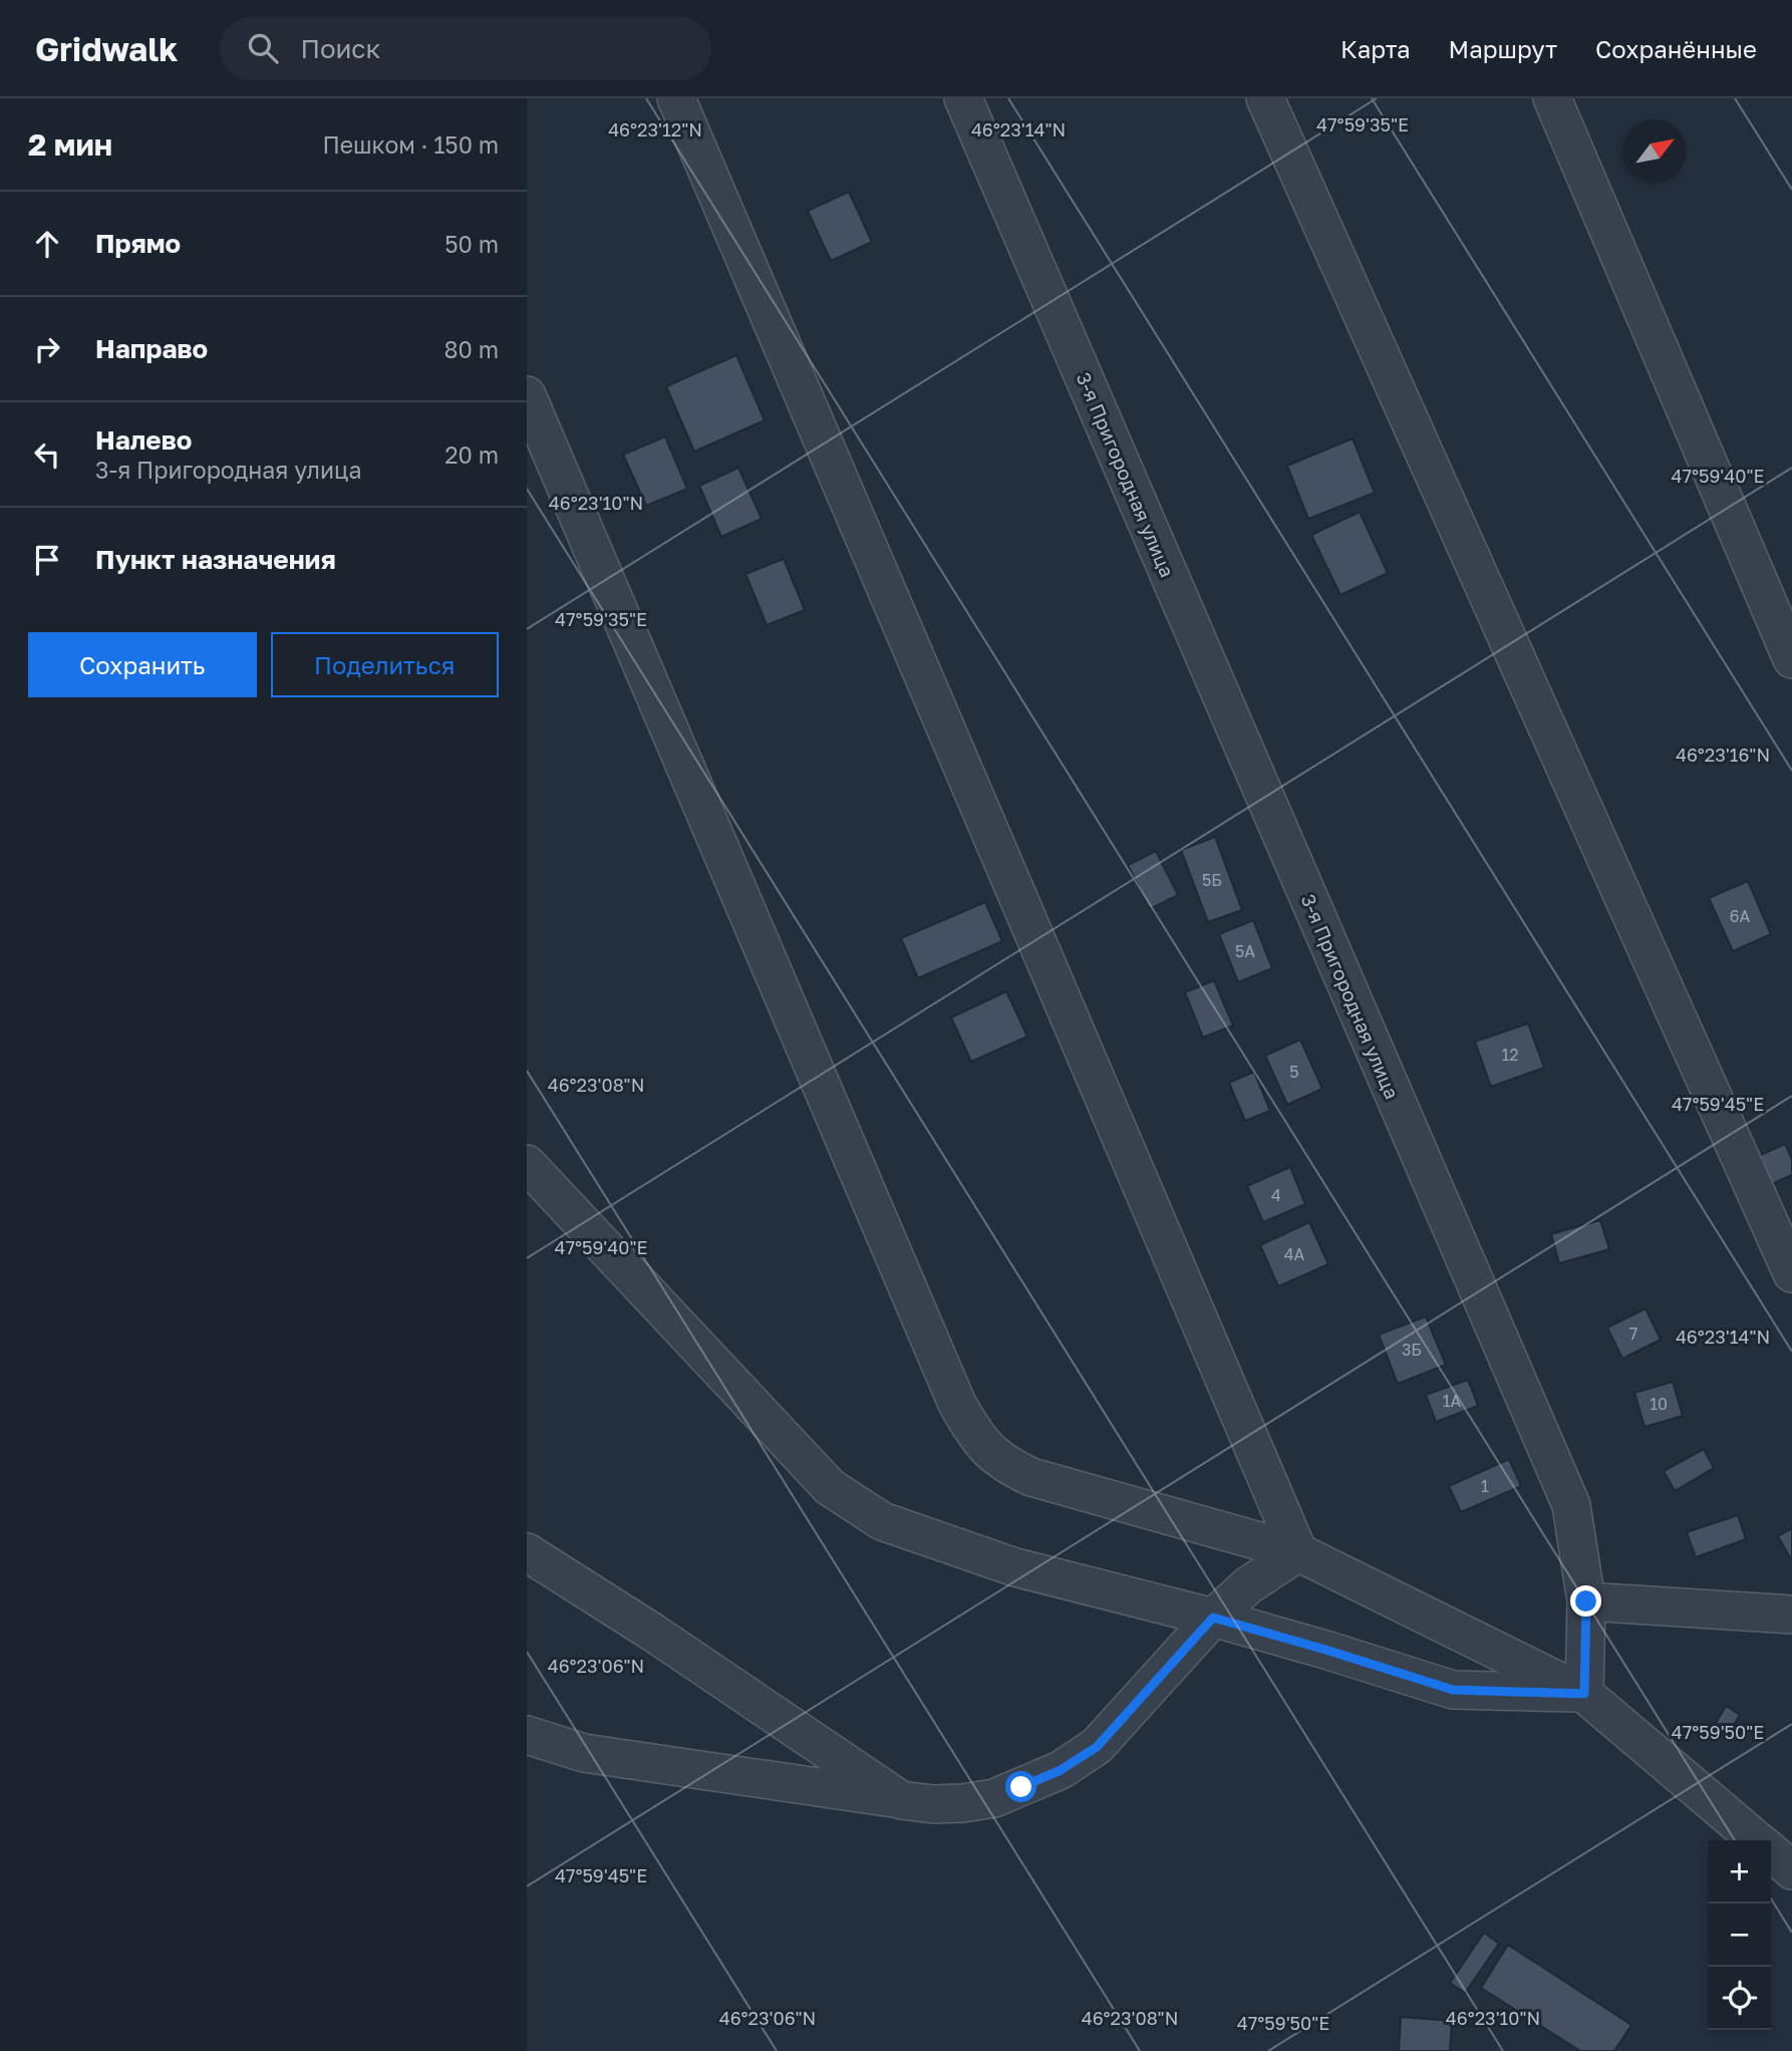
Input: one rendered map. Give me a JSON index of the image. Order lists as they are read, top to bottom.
{
  "streets": {
    "street": ["3-я Пригородная улица"]
  },
  "house_numbers": [
    "5Б",
    "6А",
    "5А",
    "12",
    "5",
    "4",
    "4А",
    "7",
    "3Б",
    "1А",
    "10",
    "1"
  ],
  "north": "top right",
  "page": {
    "header": "Gridwalk",
    "search": "Поиск",
    "nav": ["Карта", "Маршрут", "Сохранённые"],
    "heading": ["2 мин", "Пешком · 150 m"],
    "list": [
      ["Прямо", "50 m"],
      ["Направо", "80 m"],
      ["Налево", "3-я Пригородная улица", "20 m"],
      "Пункт назначения"
    ],
    "buttons": ["Сохранить", "Поделиться"],
    "map_buttons": ["+", "−"]
  },
  "coordinates": [
    "47°59'35\"E",
    "46°23'12\"N",
    "46°23'14\"N",
    "47°59'40\"E",
    "46°23'10\"N",
    "46°23'16\"N",
    "46°23'08\"N",
    "47°59'45\"E",
    "46°23'06\"N",
    "47°59'50\"E"
  ]
}
